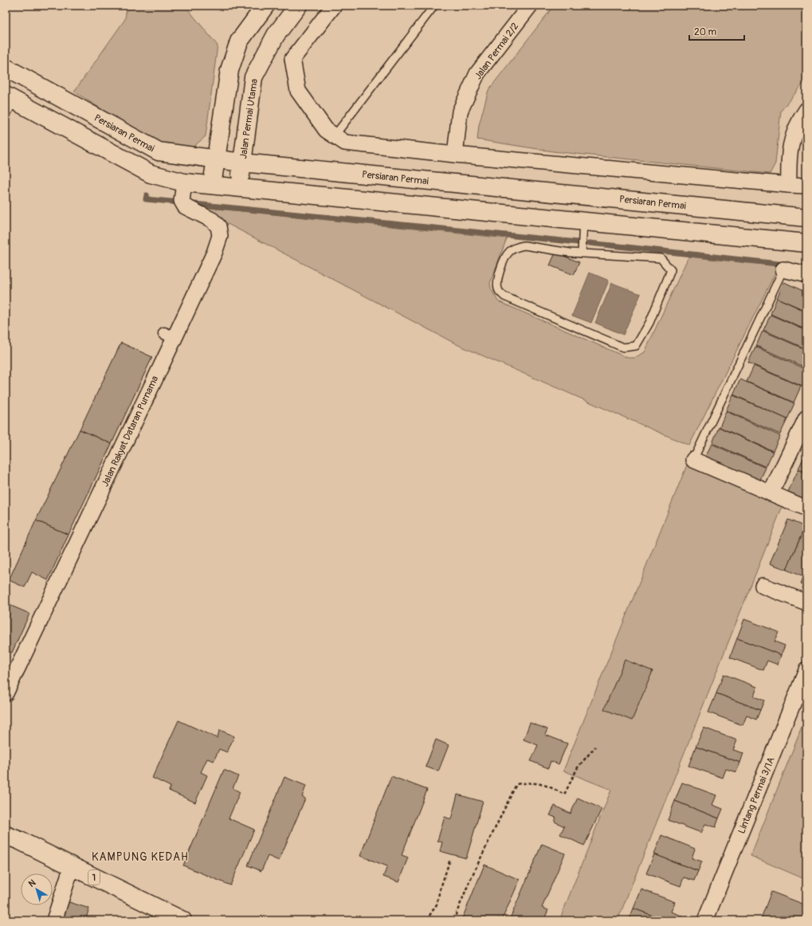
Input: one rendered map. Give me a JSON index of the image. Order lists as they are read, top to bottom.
{
  "streets": {
    "main road": ["Jalan Permai Utama", "Persiaran Permai", "1"],
    "street": ["Jalan Permai 2/2", "Jalan Rakyat Dataran Purnama", "Lintang Permai 3/1A"]
  },
  "crossings": [
    ["Jalan Permai Utama", "Persiaran Permai"]
  ],
  "districts": ["KAMPUNG KEDAH"],
  "scale_bar": "20 m",
  "north": "top left"
}
